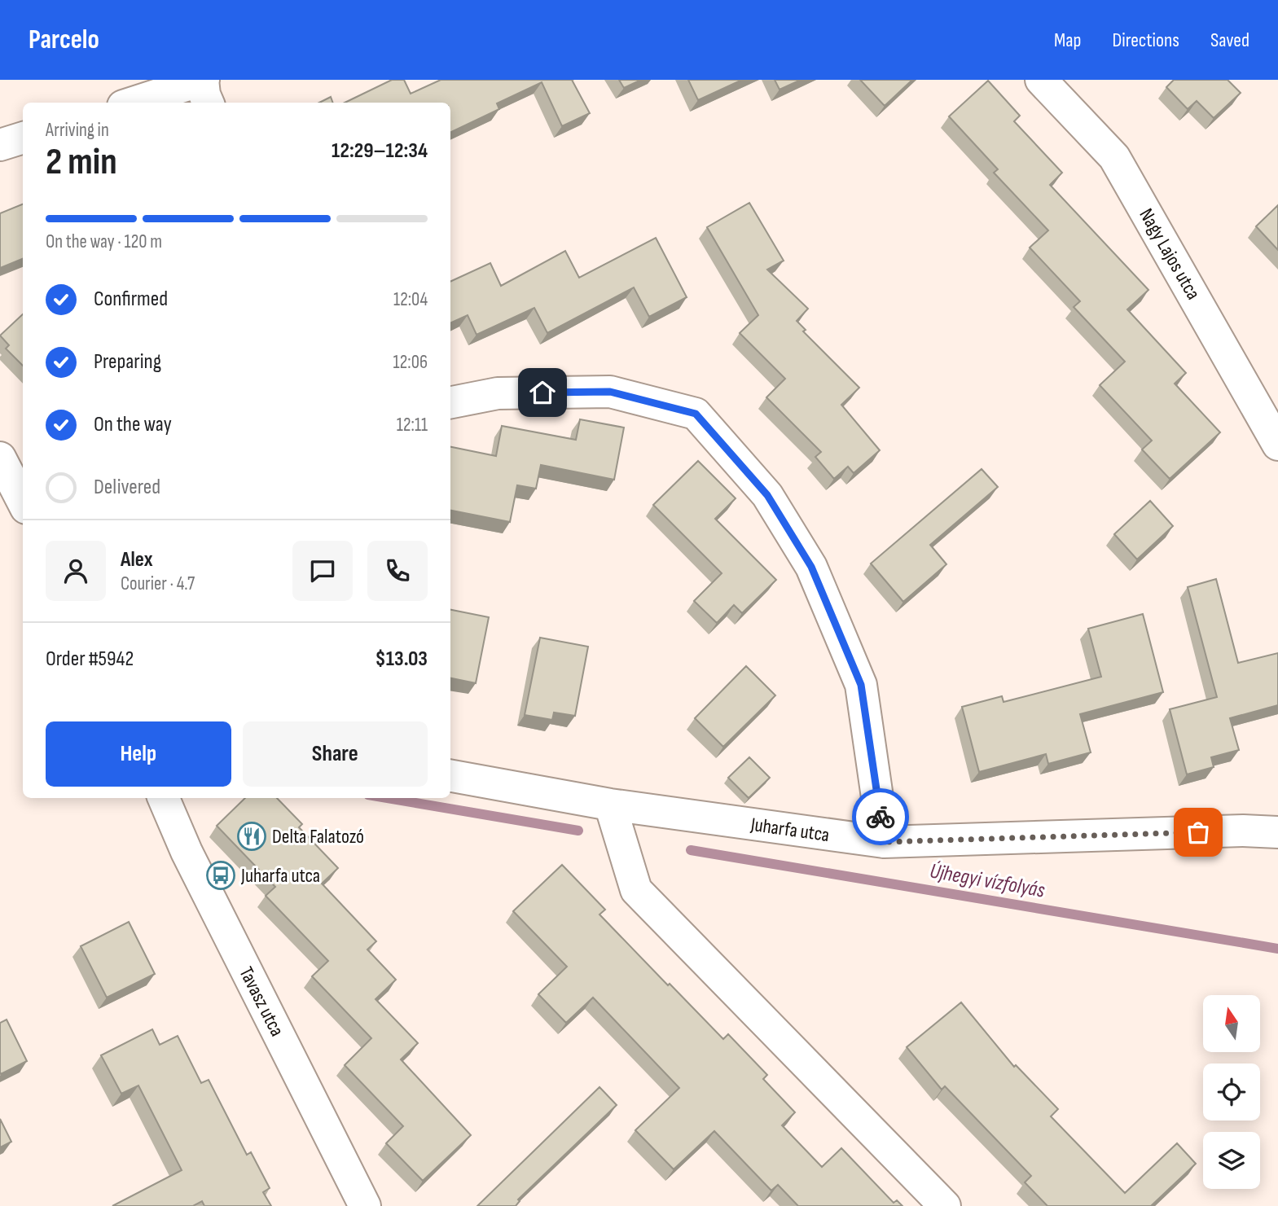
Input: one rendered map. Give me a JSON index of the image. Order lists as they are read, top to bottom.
{
  "streets": {
    "street": ["Nagy Lajos utca", "Juharfa utca", "Tavasz utca"]
  },
  "water": ["Újhegyi vízfolyás"],
  "places": {
    "restaurant": ["Delta Falatozó"],
    "bus stop": ["Juharfa utca"]
  },
  "north": "top",
  "page": {
    "header": "Parcelo",
    "nav": ["Map", "Directions", "Saved"],
    "heading": ["2 min", "Arriving in", "12:29–12:34"],
    "panel": [
      "Alex",
      "Courier · 4.7",
      "Order #5942",
      "$13.03"
    ],
    "bar": "On the way · 120 m",
    "list": [
      ["Confirmed", "12:04"],
      ["Preparing", "12:06"],
      ["On the way", "12:11"],
      "Delivered"
    ],
    "buttons": ["Help", "Share"]
  }
}
